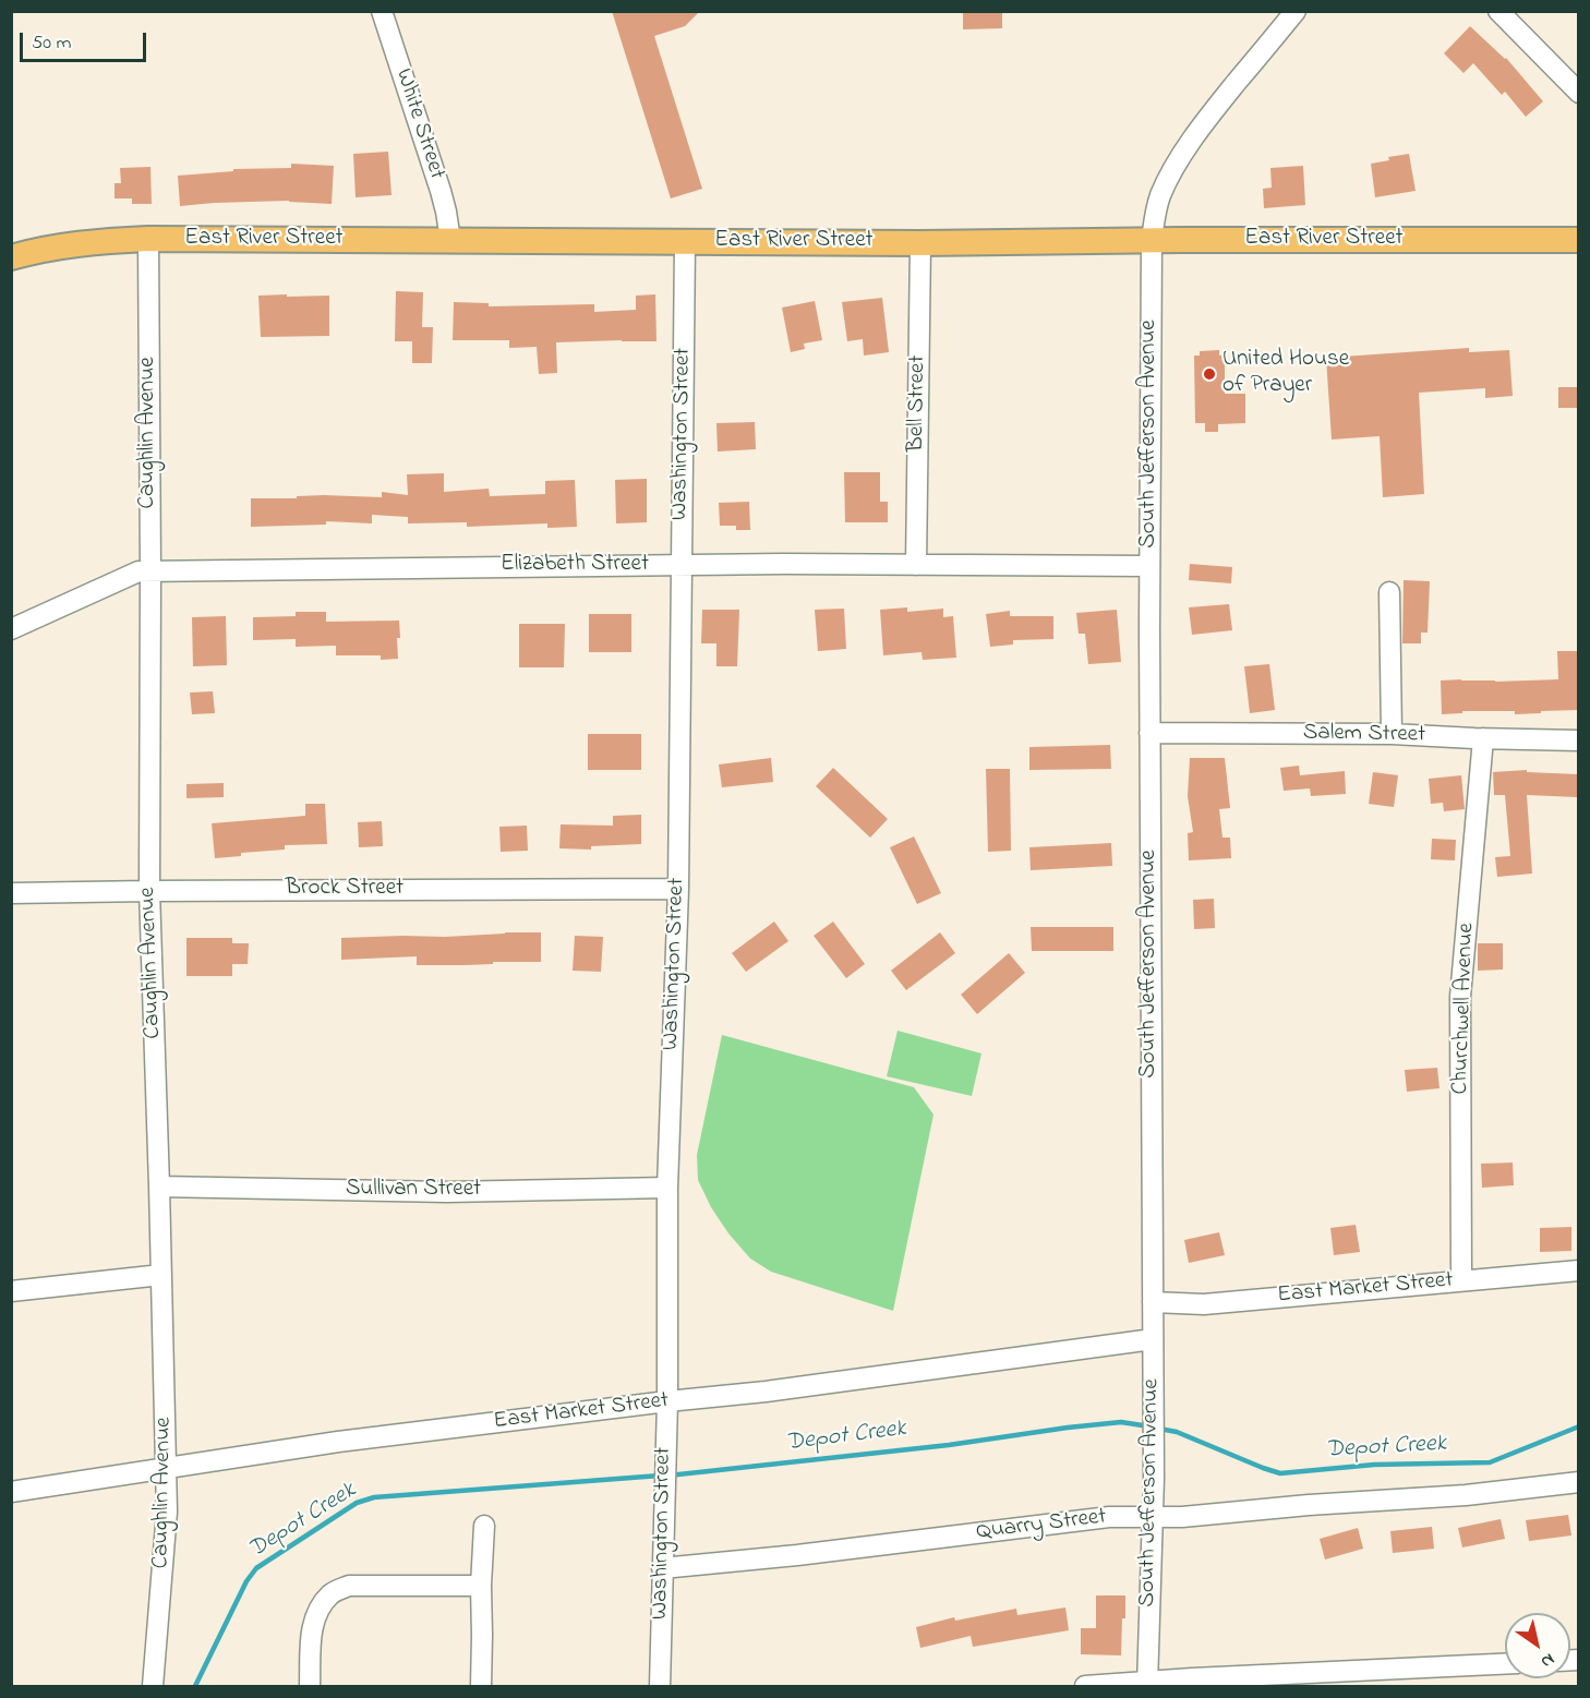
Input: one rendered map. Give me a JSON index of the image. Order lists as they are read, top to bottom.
{
  "streets": {
    "main road": ["East River Street"],
    "street": [
      "White Street",
      "Bell Street",
      "Caughlin Avenue",
      "Washington Street",
      "South Jefferson Avenue",
      "Elizabeth Street",
      "Salem Street",
      "Brock Street",
      "Churchwell Avenue",
      "Sullivan Street",
      "East Market Street",
      "Quarry Street"
    ]
  },
  "crossings": [
    ["White Street", "East River Street"],
    ["East River Street", "Bell Street"],
    ["East River Street", "Caughlin Avenue"],
    ["East River Street", "Washington Street"],
    ["East River Street", "South Jefferson Avenue"],
    ["Bell Street", "Elizabeth Street"],
    ["Caughlin Avenue", "Elizabeth Street"],
    ["Caughlin Avenue", "Brock Street"],
    ["Caughlin Avenue", "Sullivan Street"],
    ["Caughlin Avenue", "East Market Street"],
    ["Washington Street", "Elizabeth Street"],
    ["Washington Street", "Brock Street"],
    ["Washington Street", "Sullivan Street"],
    ["Washington Street", "East Market Street"],
    ["Washington Street", "Quarry Street"],
    ["South Jefferson Avenue", "Elizabeth Street"],
    ["South Jefferson Avenue", "Salem Street"],
    ["South Jefferson Avenue", "East Market Street"],
    ["South Jefferson Avenue", "Quarry Street"],
    ["Salem Street", "Churchwell Avenue"],
    ["Churchwell Avenue", "East Market Street"]
  ],
  "water": ["Depot Creek"],
  "places": ["United House of Prayer"],
  "scale_bar": "50 m",
  "north": "bottom right"
}
